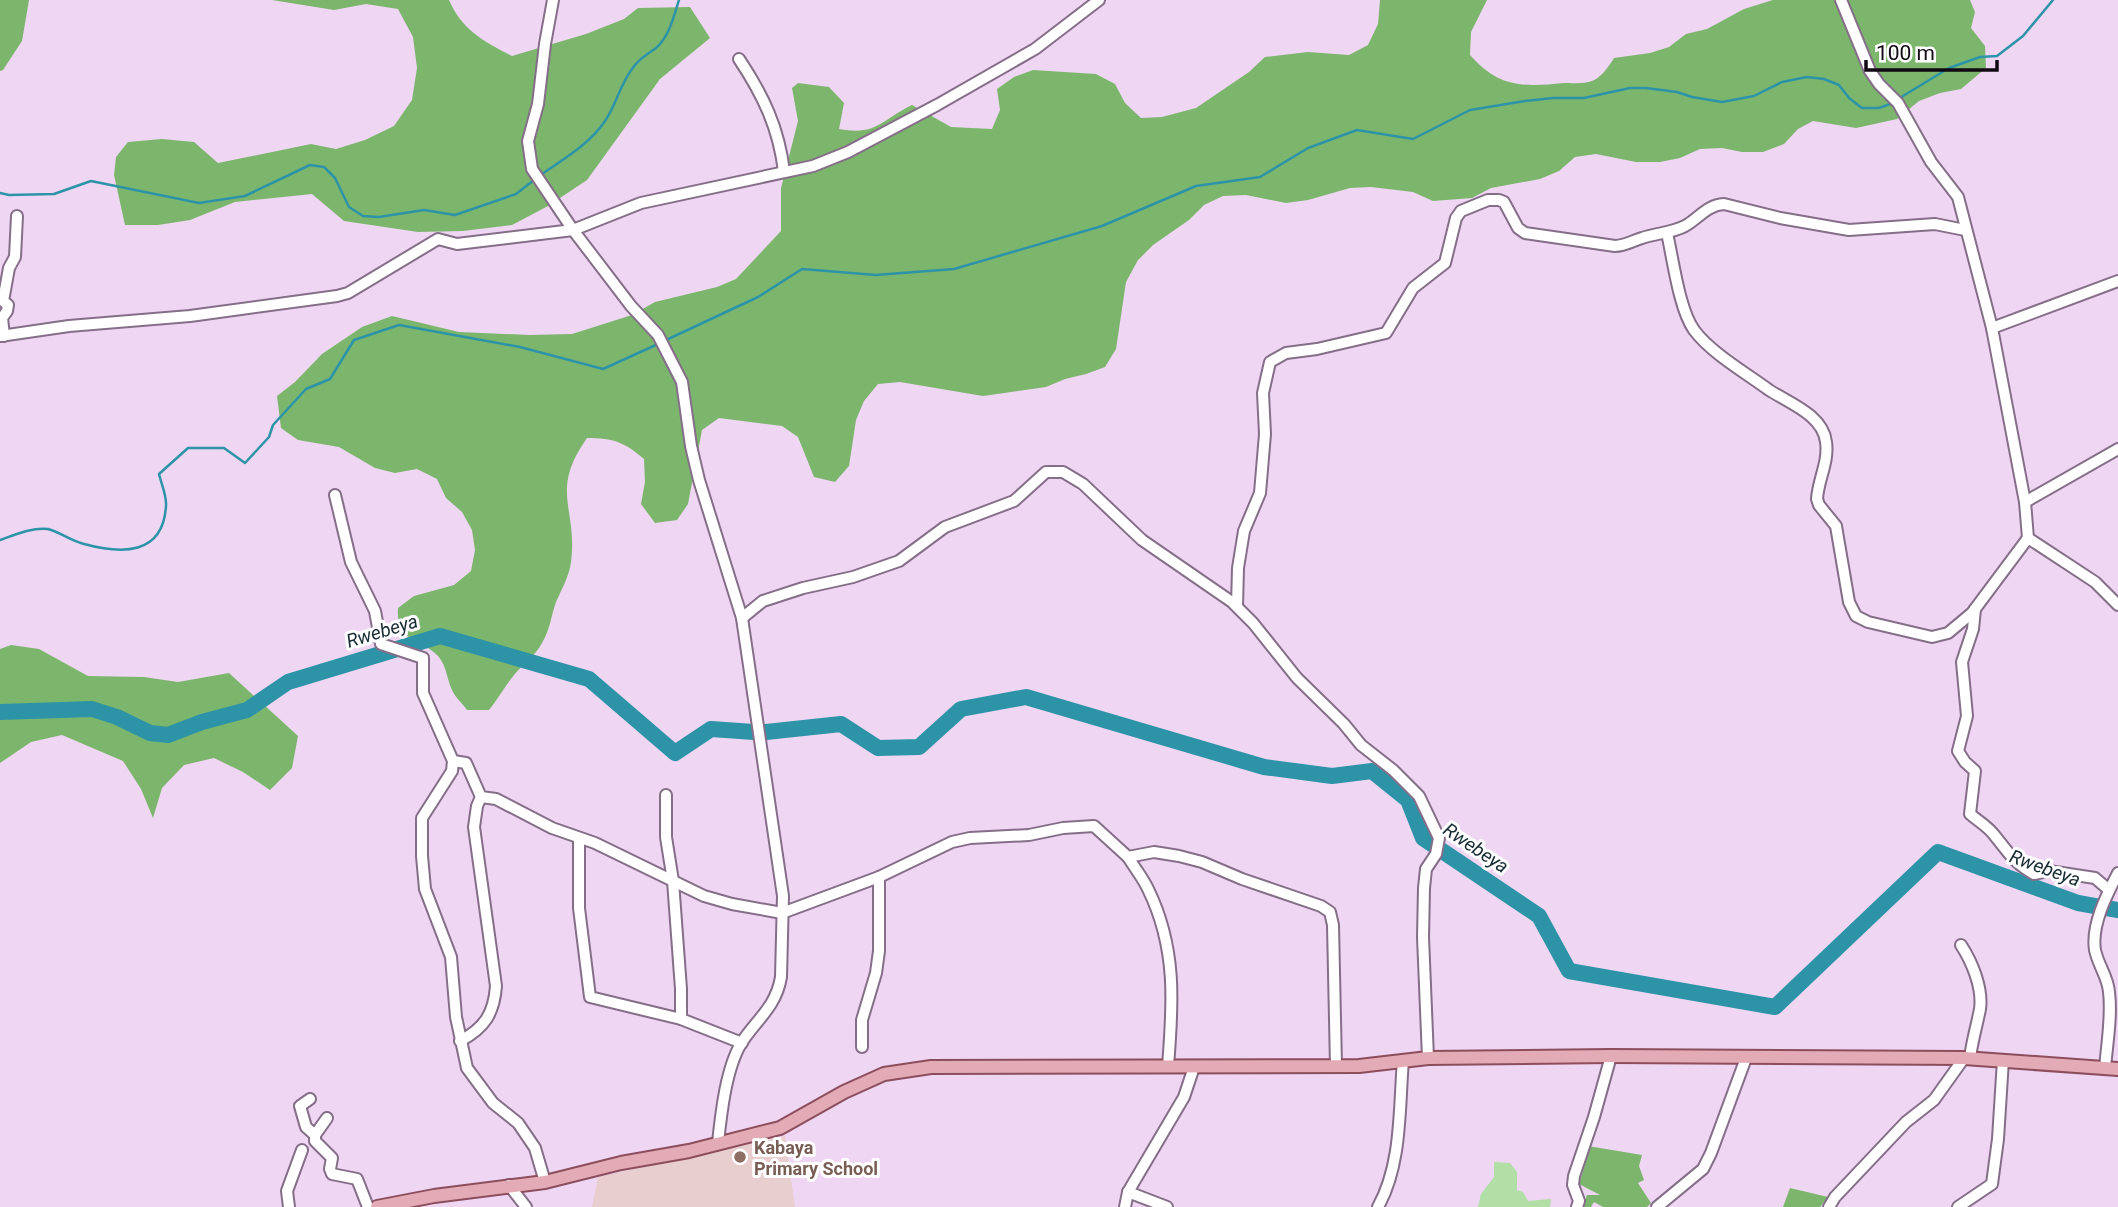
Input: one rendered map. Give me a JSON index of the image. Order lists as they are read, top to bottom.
{
  "water": ["Rwebeya"],
  "places": ["Kabaya Primary School"],
  "scale_bar": "100 m"
}
